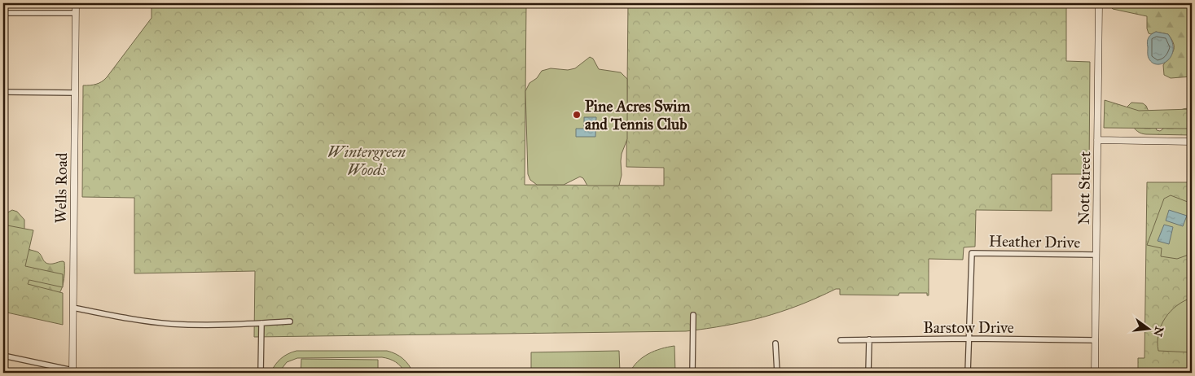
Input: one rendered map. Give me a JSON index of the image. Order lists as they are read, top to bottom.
{
  "streets": {
    "street": [
      "Wells Road",
      "Nott Street",
      "Heather Drive",
      "Barstow Drive"
    ]
  },
  "crossings": [
    ["Nott Street", "Heather Drive"],
    ["Nott Street", "Barstow Drive"],
    ["Heather Drive", "Barstow Drive"]
  ],
  "parks": ["Wintergreen Woods"],
  "places": ["Pine Acres Swim and Tennis Club"],
  "north": "right"
}
